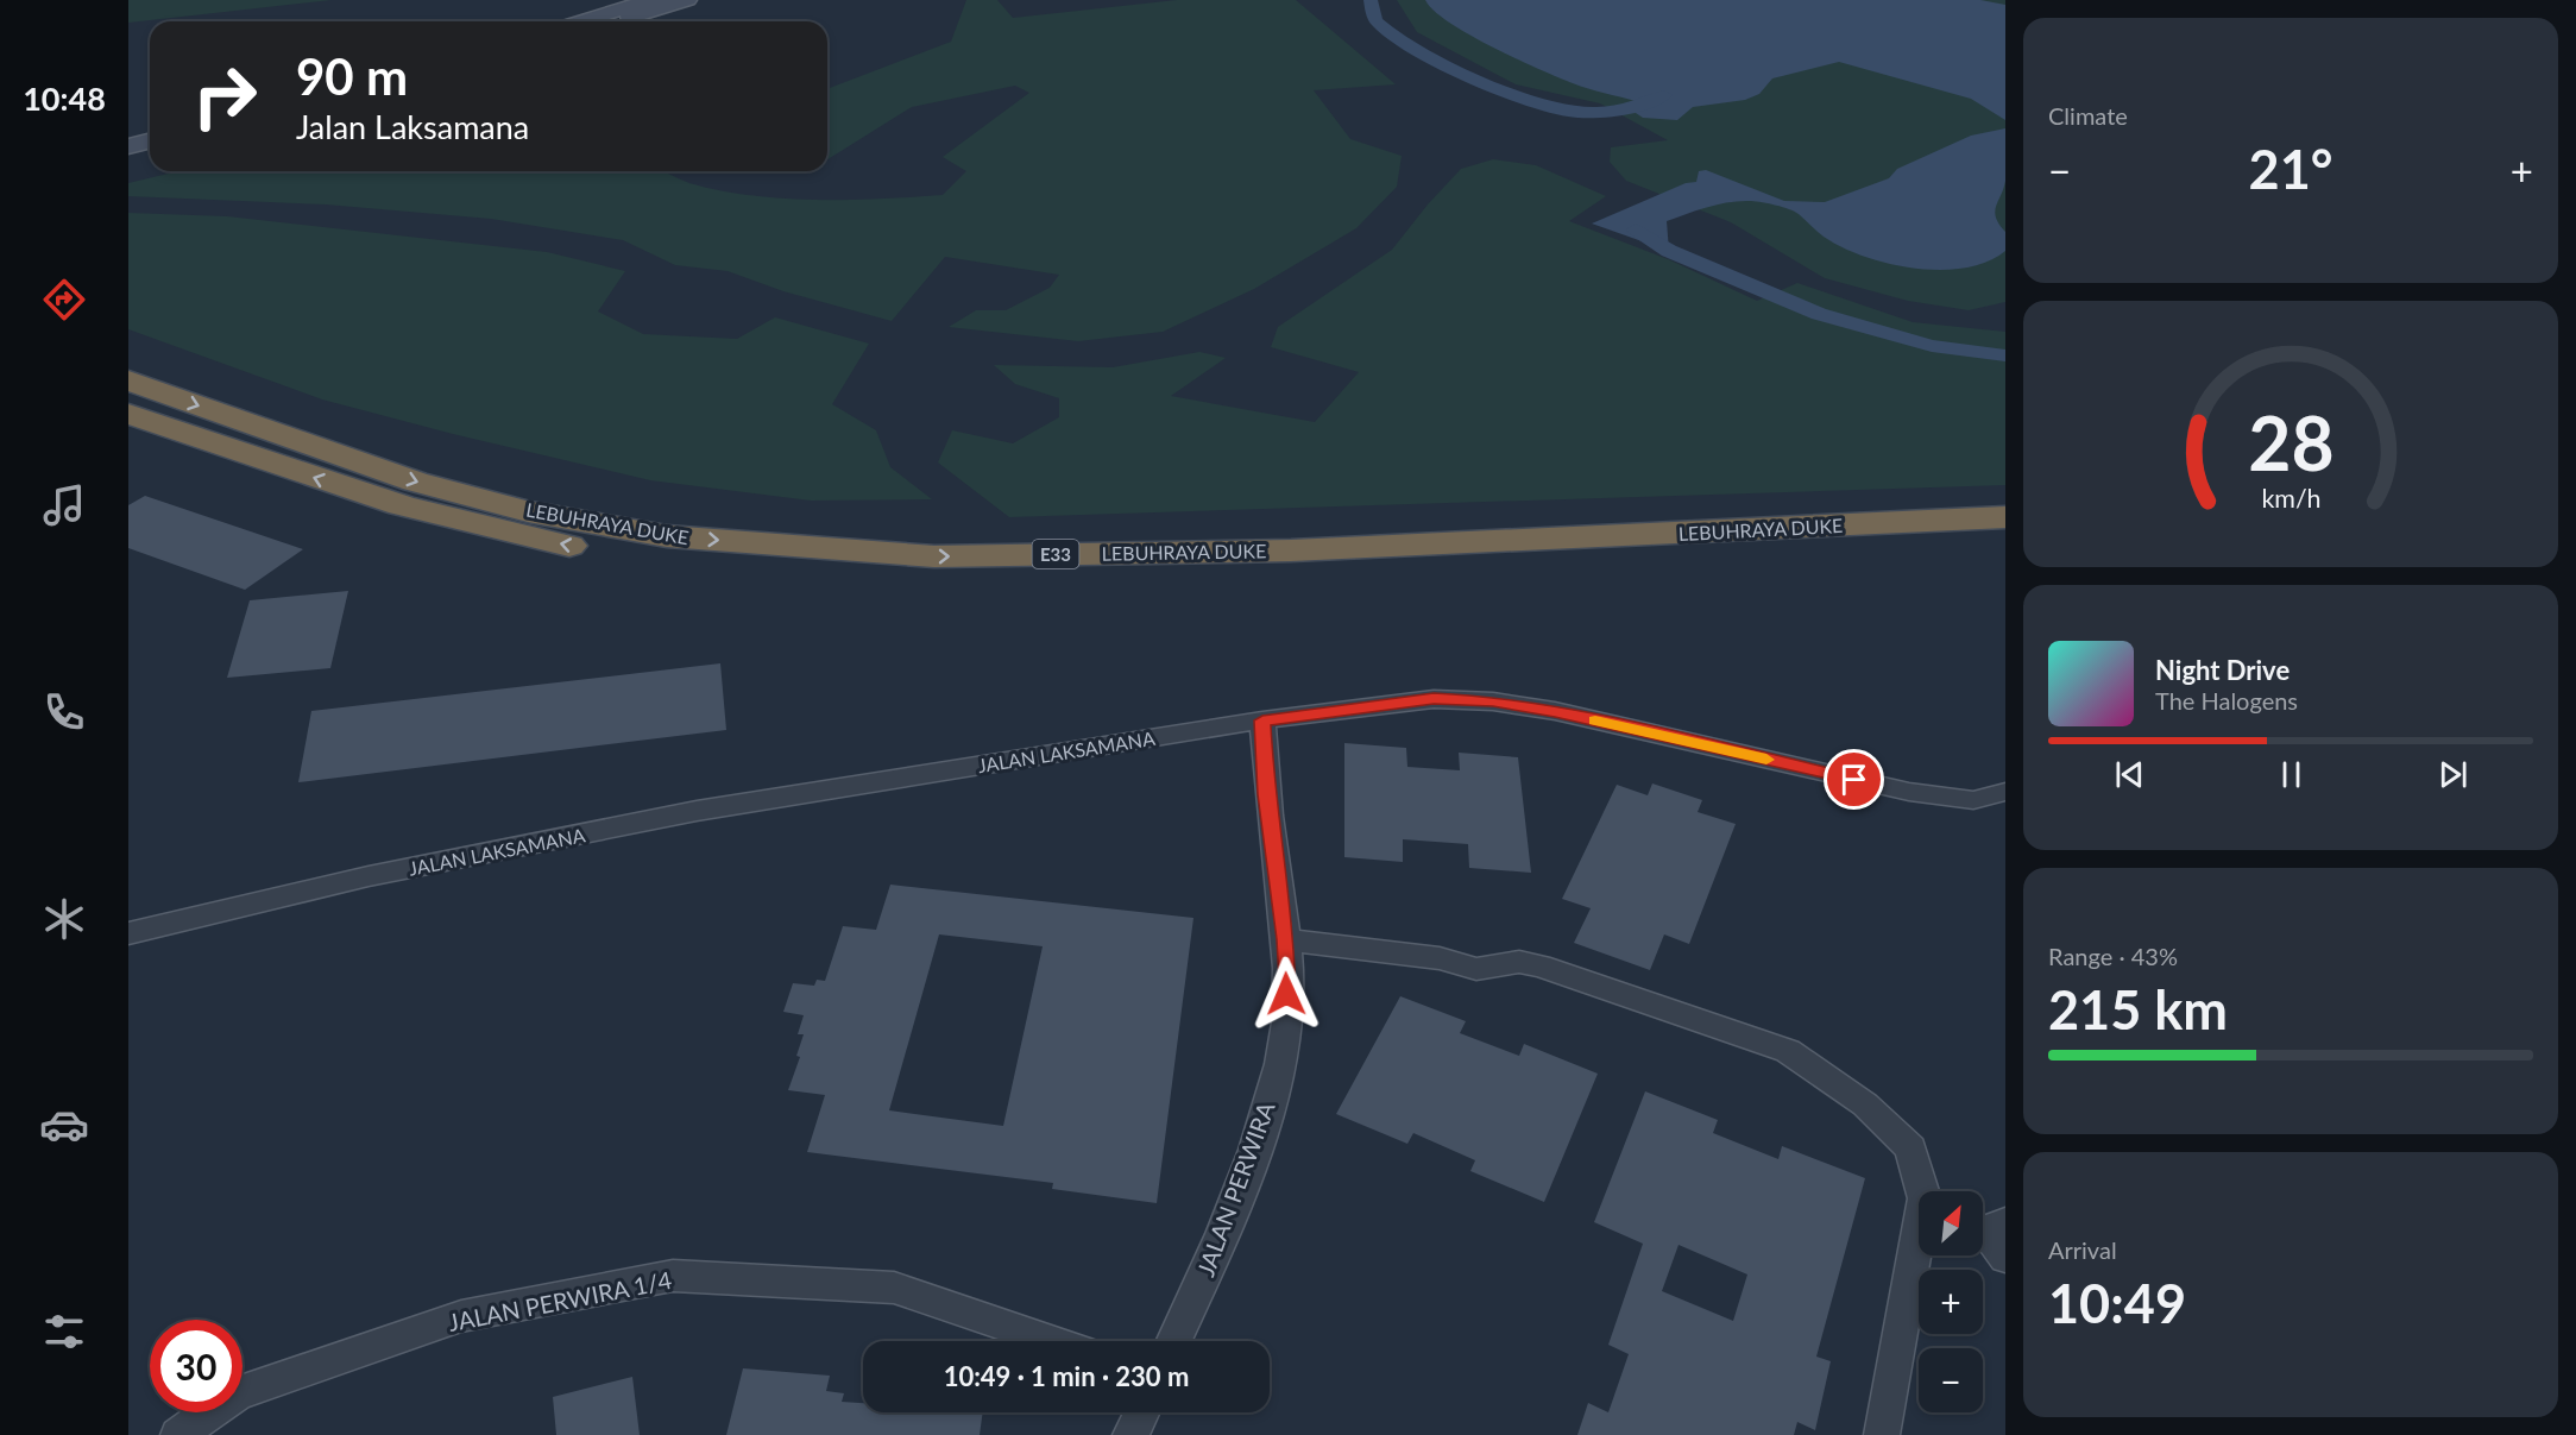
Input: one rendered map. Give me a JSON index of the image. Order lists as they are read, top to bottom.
{
  "streets": {
    "highway": ["LEBUHRAYA DUKE", "E33"],
    "street": ["JALAN LAKSAMANA", "JALAN PERWIRA", "JALAN PERWIRA 1/4"]
  },
  "crossings": [
    ["JALAN LAKSAMANA", "JALAN PERWIRA"]
  ],
  "north": "top right",
  "page": {
    "tabs": "10:48",
    "tile": [
      "Climate",
      ["Range · 43%", "215 km"],
      ["Arrival", "10:49"]
    ],
    "turn": ["90 m", "Jalan Laksamana"],
    "heat": ["−", "21°", "+"],
    "song": ["Night Drive", "The Halogens"],
    "map_buttons": ["+", "−"],
    "limit": "30",
    "trip": "10:49 · 1 min · 230 m",
    "gauge": ["28", "km/h"]
  }
}
